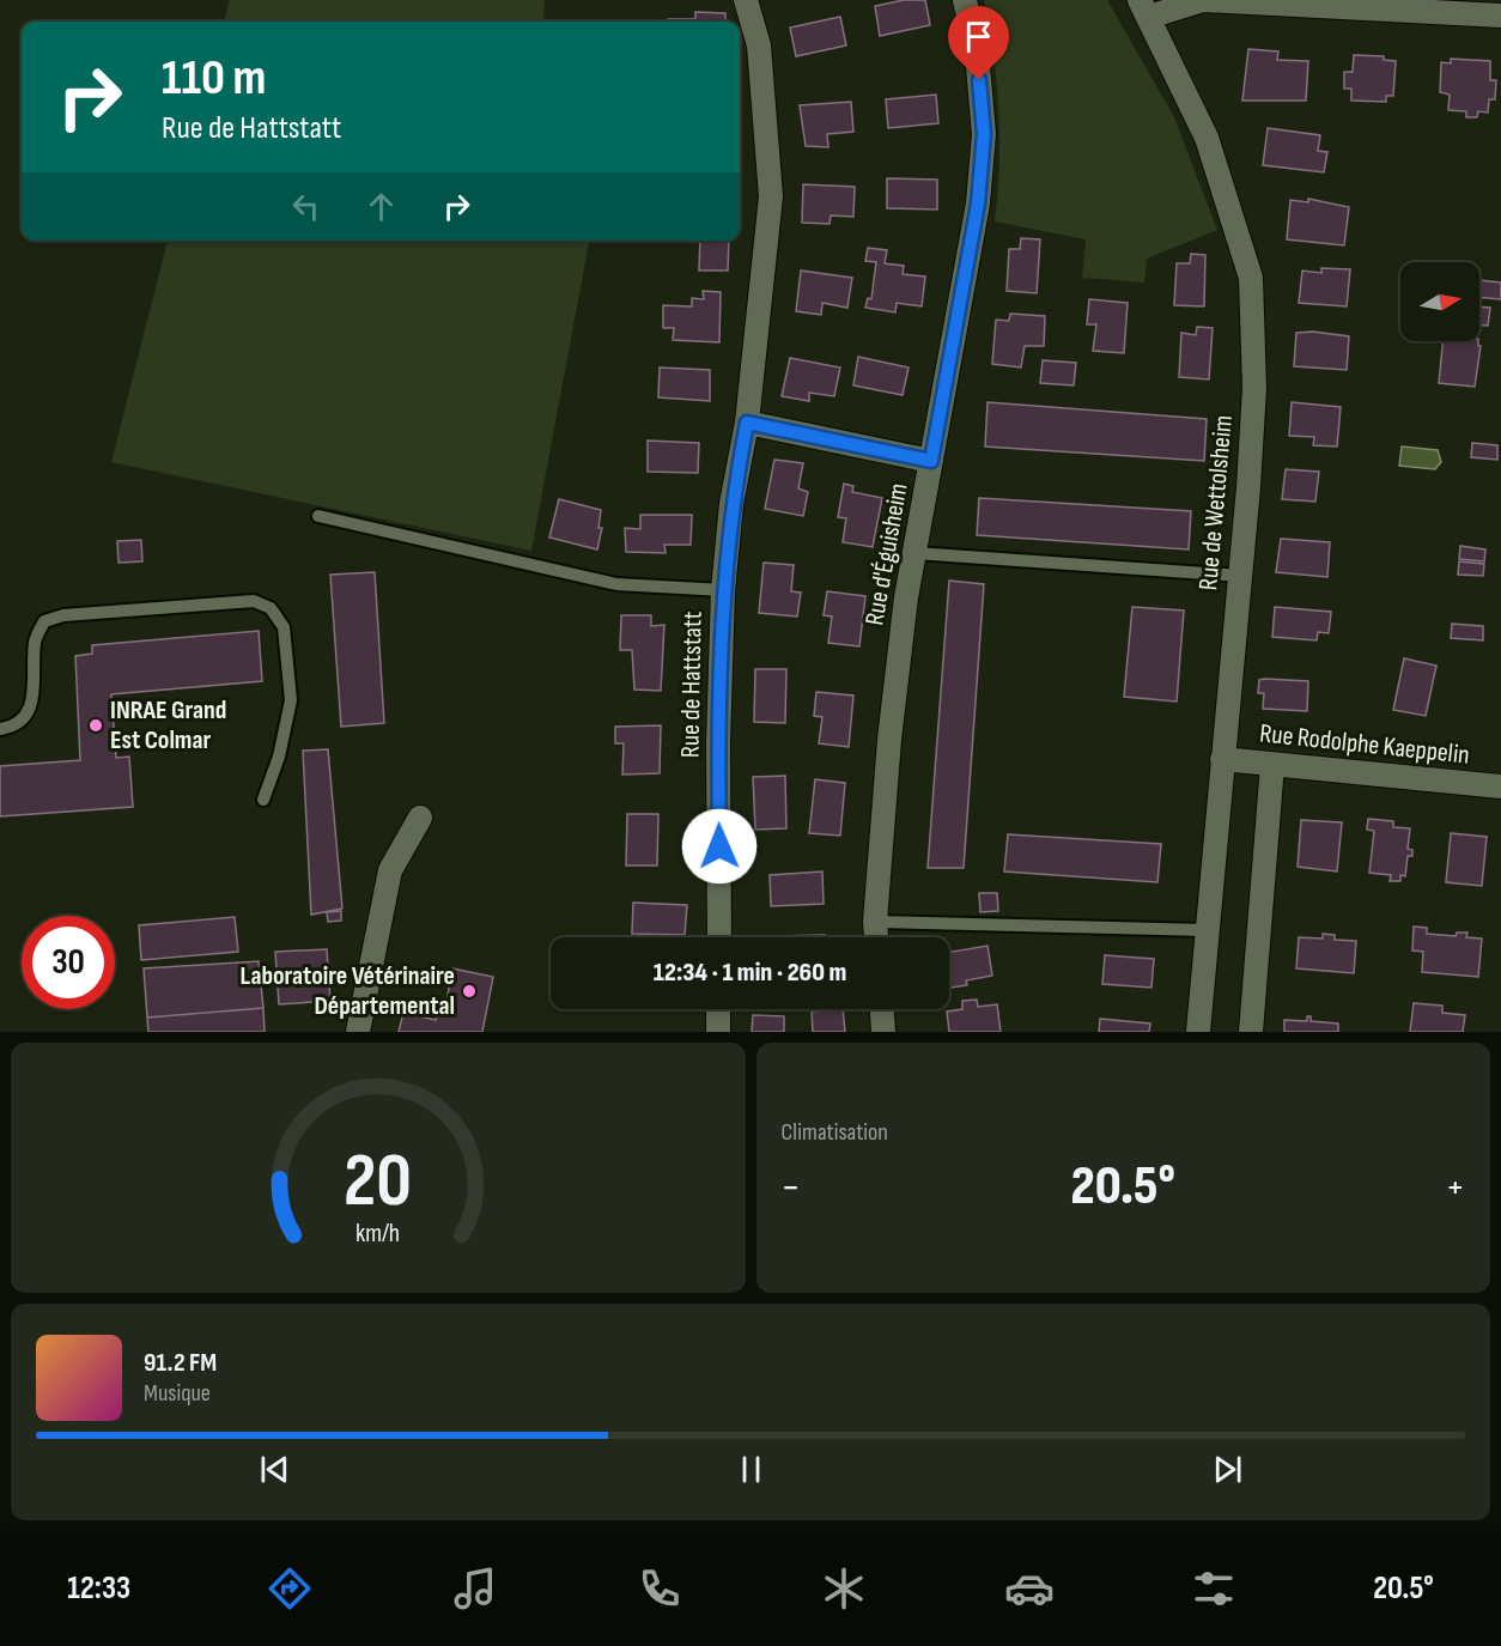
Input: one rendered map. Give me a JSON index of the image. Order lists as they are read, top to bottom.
{
  "streets": {
    "street": [
      "Rue de Wettolsheim",
      "Rue d'Éguisheim",
      "Rue de Hattstatt",
      "Rue Rodolphe Kaeppelin"
    ]
  },
  "crossings": [
    ["Rue de Wettolsheim", "Rue Rodolphe Kaeppelin"]
  ],
  "places": ["INRAE Grand Est Colmar", "Laboratoire Vétérinaire Départemental"],
  "north": "right",
  "page": {
    "turn": ["110 m", "Rue de Hattstatt"],
    "limit": "30",
    "trip": "12:34 · 1 min · 260 m",
    "tile": "Climatisation",
    "heat": ["−", "20.5°", "+"],
    "song": ["91.2 FM", "Musique"],
    "tabs": ["12:33", "20.5°"],
    "gauge": ["20", "km/h"]
  }
}
